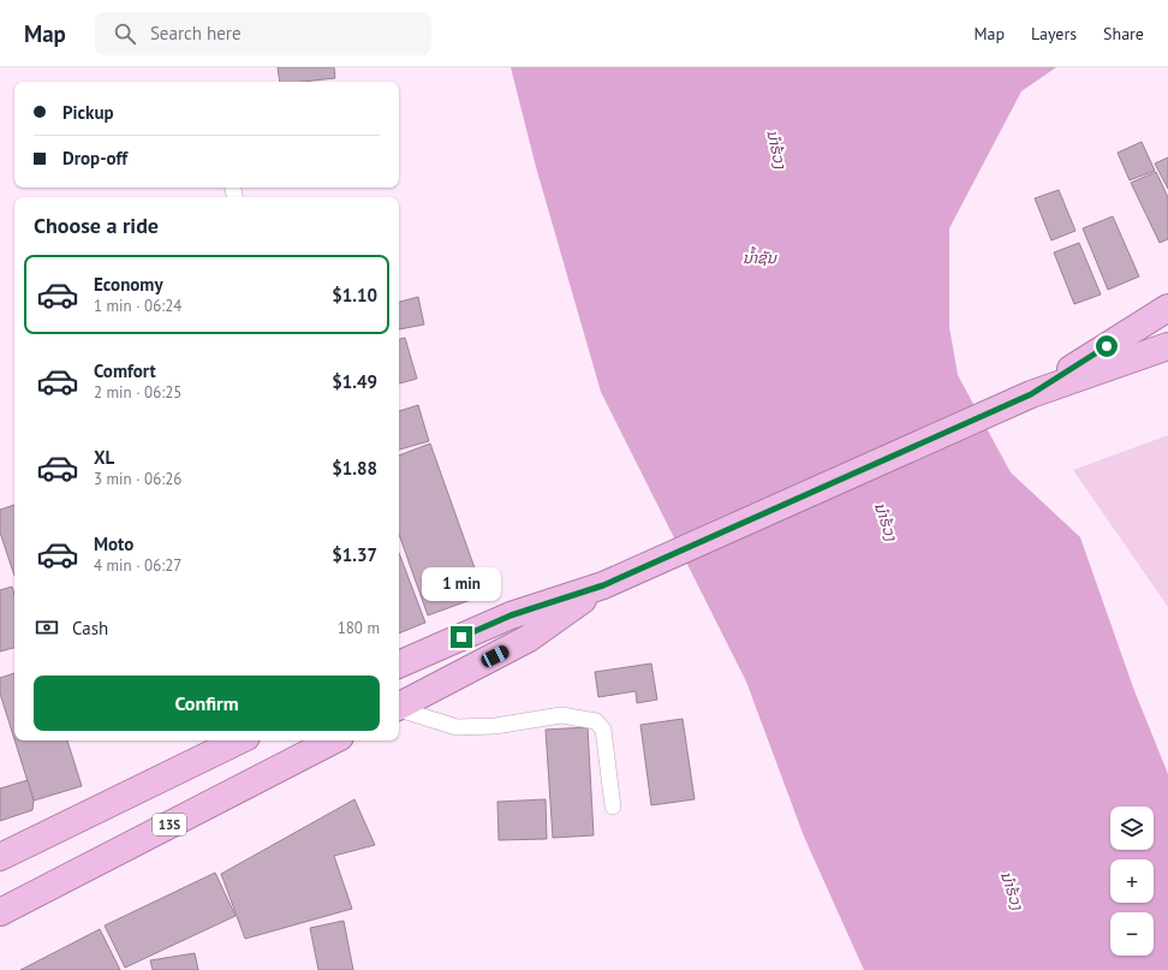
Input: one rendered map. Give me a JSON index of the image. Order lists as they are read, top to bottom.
{
  "streets": {
    "highway": ["13S"]
  },
  "water": ["ນຳ້ຮວງ", "ນ້ຳຊັນ"],
  "page": {
    "header": "Map",
    "search": "Search here",
    "nav": ["Map", "Layers", "Share"],
    "banner": ["Pickup", "Drop-off"],
    "heading": "Choose a ride",
    "list": [
      {
        "name": "Economy",
        "note": "1 min · 06:24",
        "value": "$1.10"
      },
      {
        "name": "Comfort",
        "note": "2 min · 06:25",
        "value": "$1.49"
      },
      {
        "name": "XL",
        "note": "3 min · 06:26",
        "value": "$1.88"
      },
      {
        "name": "Moto",
        "note": "4 min · 06:27",
        "value": "$1.37"
      }
    ],
    "bubble": "1 min",
    "pay": ["Cash", "180 m"],
    "buttons": "Confirm",
    "map_buttons": ["+", "−"]
  }
}
